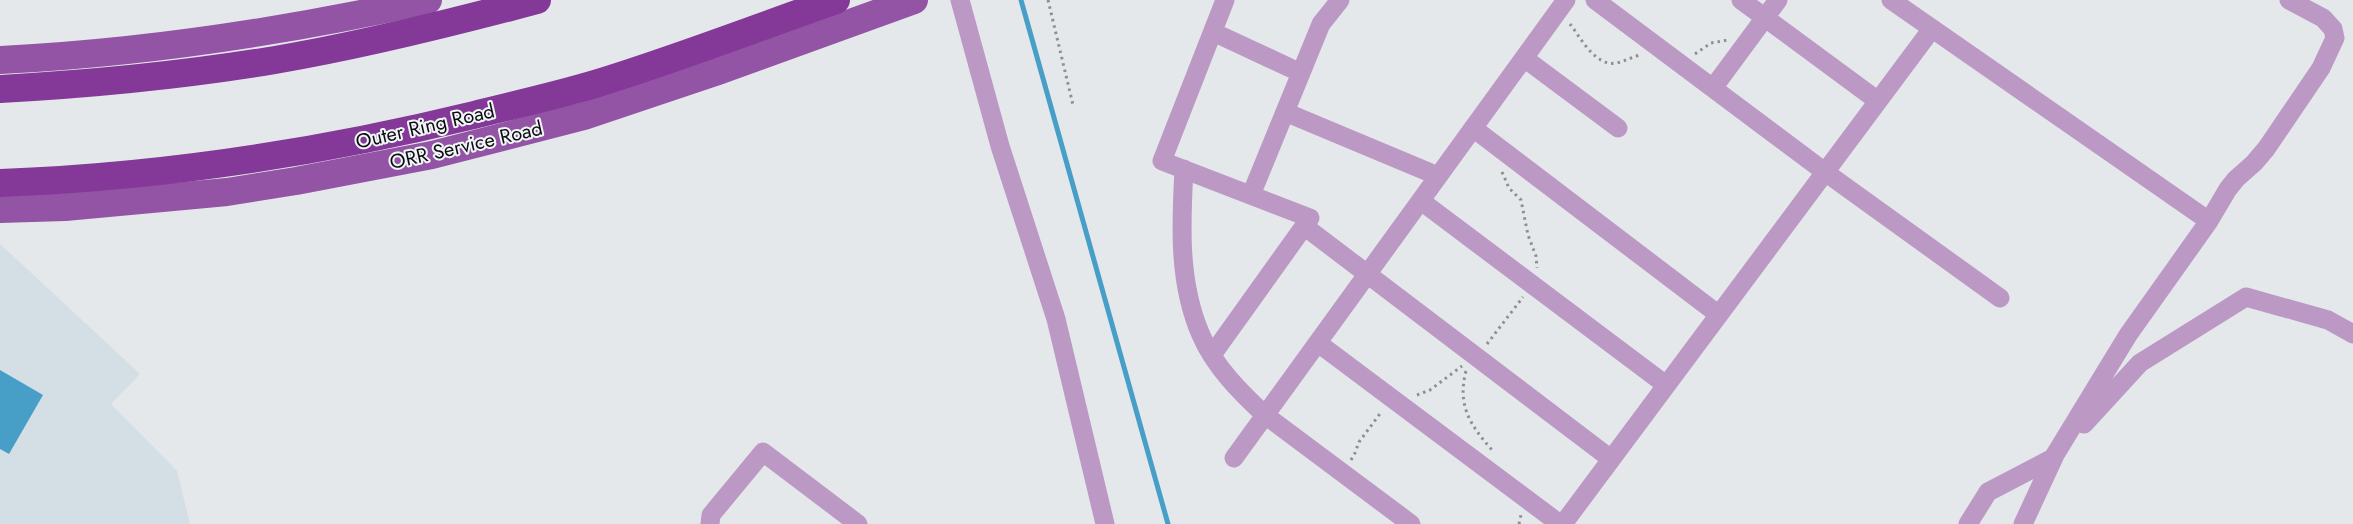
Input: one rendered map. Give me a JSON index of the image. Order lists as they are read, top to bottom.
{
  "streets": {
    "highway": ["Outer Ring Road"],
    "main road": ["ORR Service Road"]
  }
}
